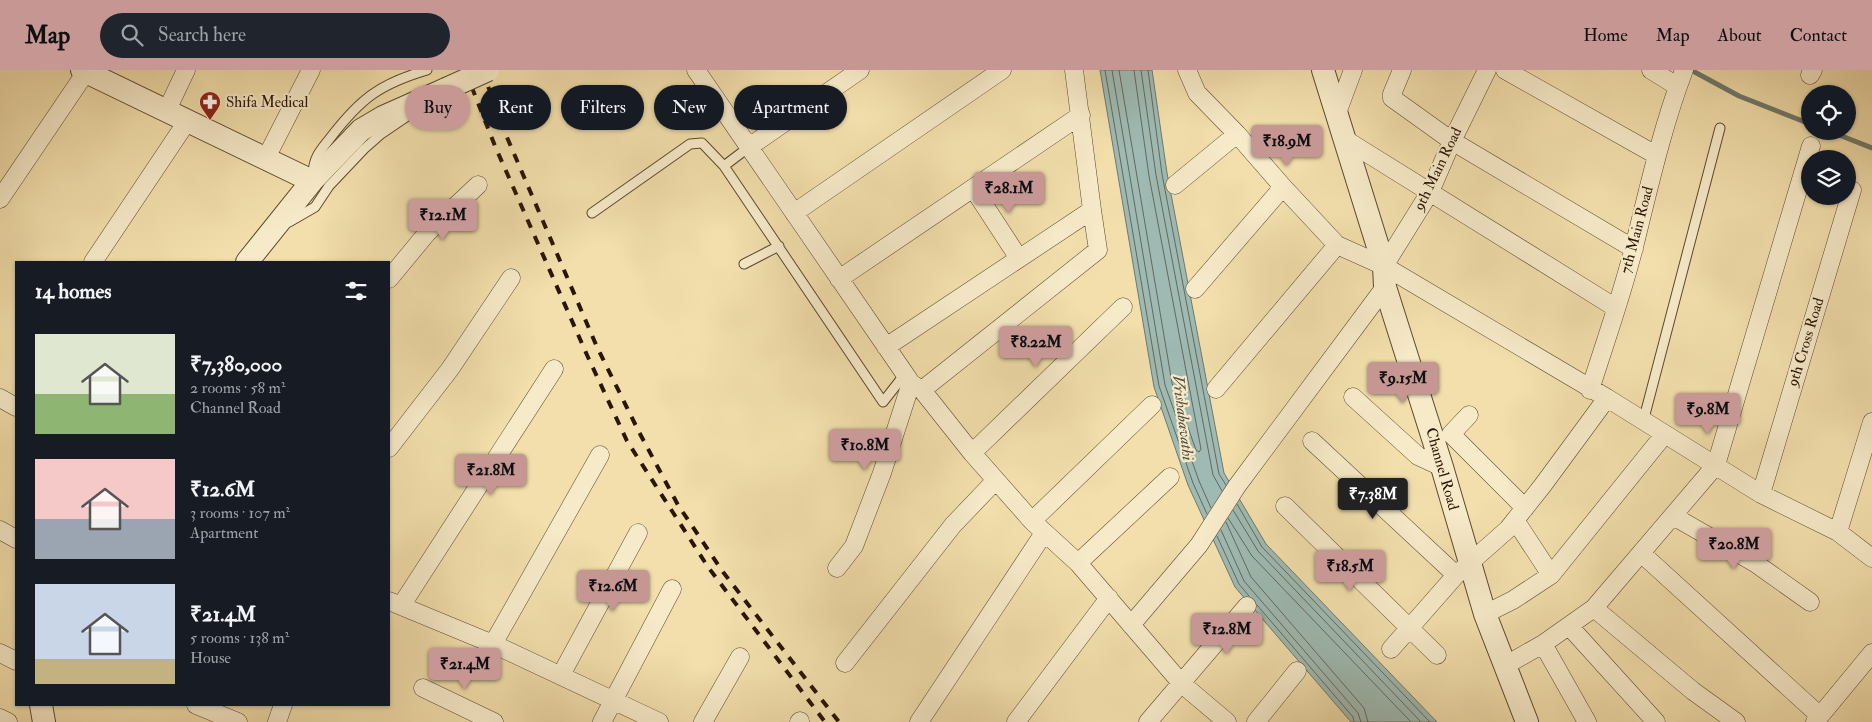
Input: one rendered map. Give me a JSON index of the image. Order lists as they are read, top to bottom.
{
  "streets": {
    "street": [
      "9th Main Road",
      "7th Main Road",
      "9th Cross Road",
      "Channel Road"
    ]
  },
  "crossings": [
    ["9th Main Road", "Channel Road"]
  ],
  "water": ["Vrishabavathi"],
  "places": {
    "pharmacy": ["Shifa Medical"]
  },
  "page": {
    "header": "Map",
    "search": "Search here",
    "nav": [
      "Home",
      "Map",
      "About",
      "Contact"
    ],
    "chip": [
      "Buy",
      "Rent",
      "Filters",
      "New",
      "Apartment"
    ],
    "price": [
      "₹18.9M",
      "₹28.1M",
      "₹12.1M",
      "₹8.22M",
      "₹9.15M",
      "₹9.8M",
      "₹10.8M",
      "₹21.8M",
      "₹7.38M",
      "₹20.8M",
      "₹18.5M",
      "₹12.6M",
      "₹12.8M",
      "₹21.4M"
    ],
    "heading": "14 homes",
    "list": [
      {
        "name": "₹7,380,000",
        "note": "2 rooms · 58 m² · Channel Road"
      },
      {
        "name": "₹12.6M",
        "note": "3 rooms · 107 m² · Apartment"
      },
      {
        "name": "₹21.4M",
        "note": "5 rooms · 138 m² · House"
      }
    ]
  }
}
